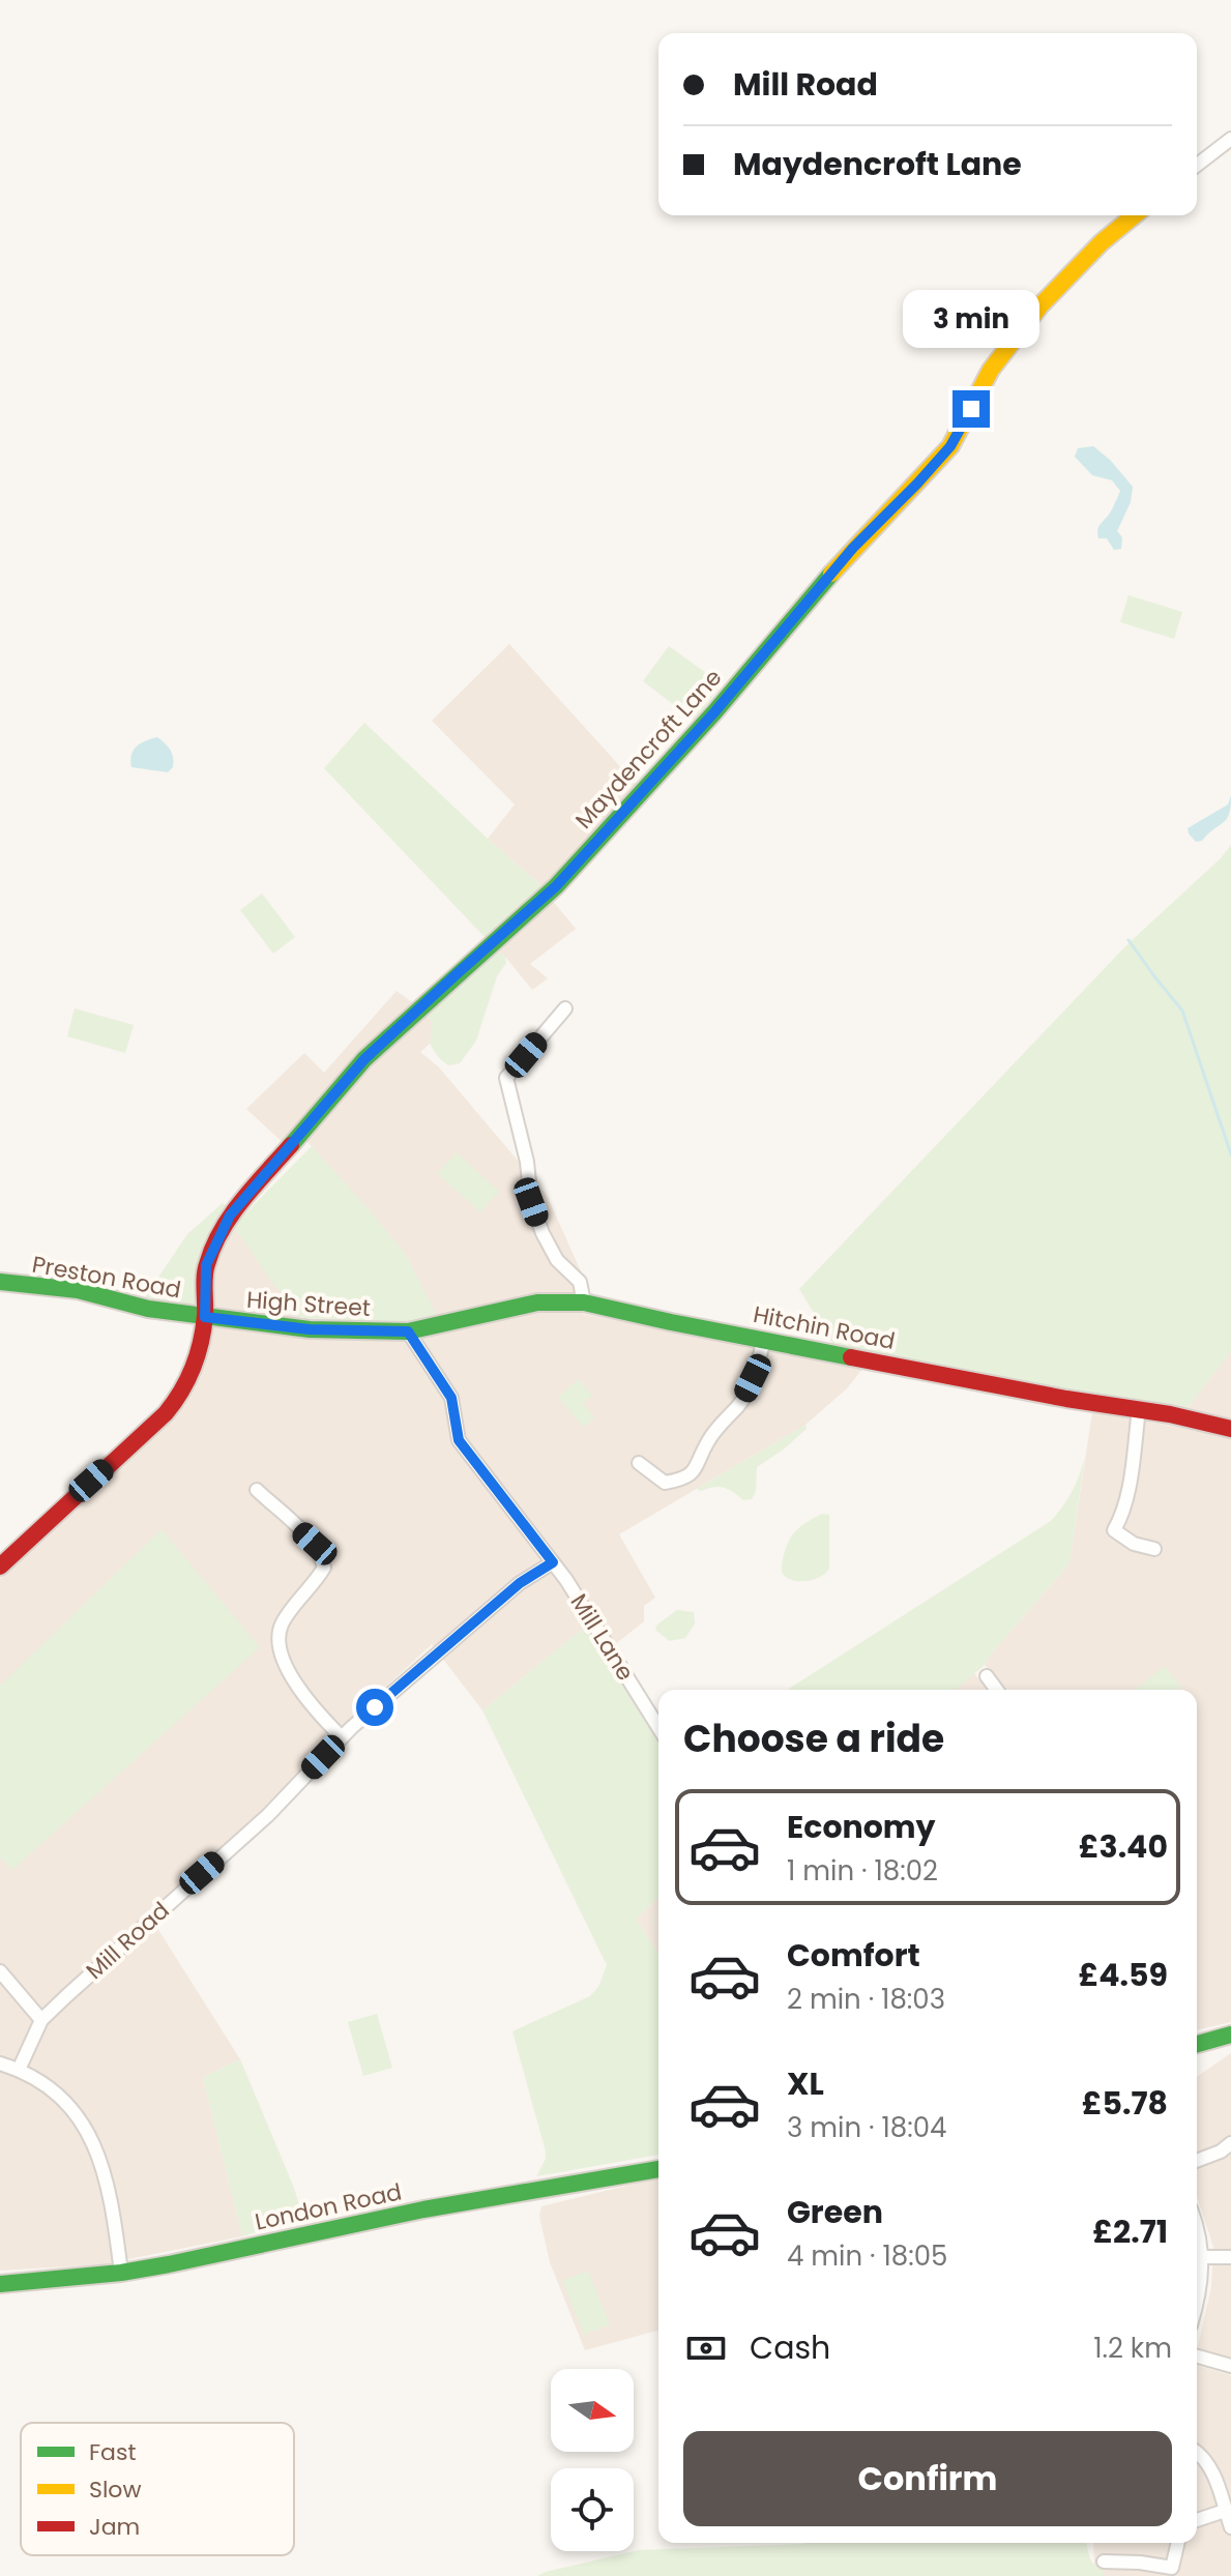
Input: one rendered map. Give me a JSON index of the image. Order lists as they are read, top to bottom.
{
  "streets": {
    "street": [
      "Maydencroft Lane",
      "Preston Road",
      "High Street",
      "Hitchin Road",
      "Mill Lane",
      "Mill Road",
      "London Road"
    ]
  },
  "crossings": [
    ["Maydencroft Lane", "Preston Road"],
    ["Maydencroft Lane", "High Street"],
    ["Preston Road", "High Street"],
    ["High Street", "Hitchin Road"],
    ["High Street", "Mill Lane"],
    ["Hitchin Road", "Mill Lane"],
    ["Mill Lane", "Mill Road"]
  ],
  "legend": ["Fast", "Slow", "Jam"],
  "north": "right",
  "page": {
    "banner": ["Mill Road", "Maydencroft Lane"],
    "bubble": "3 min",
    "heading": "Choose a ride",
    "list": [
      {
        "name": "Economy",
        "note": "1 min · 18:02",
        "value": "£3.40"
      },
      {
        "name": "Comfort",
        "note": "2 min · 18:03",
        "value": "£4.59"
      },
      {
        "name": "XL",
        "note": "3 min · 18:04",
        "value": "£5.78"
      },
      {
        "name": "Green",
        "note": "4 min · 18:05",
        "value": "£2.71"
      }
    ],
    "pay": ["Cash", "1.2 km"],
    "buttons": "Confirm"
  }
}
